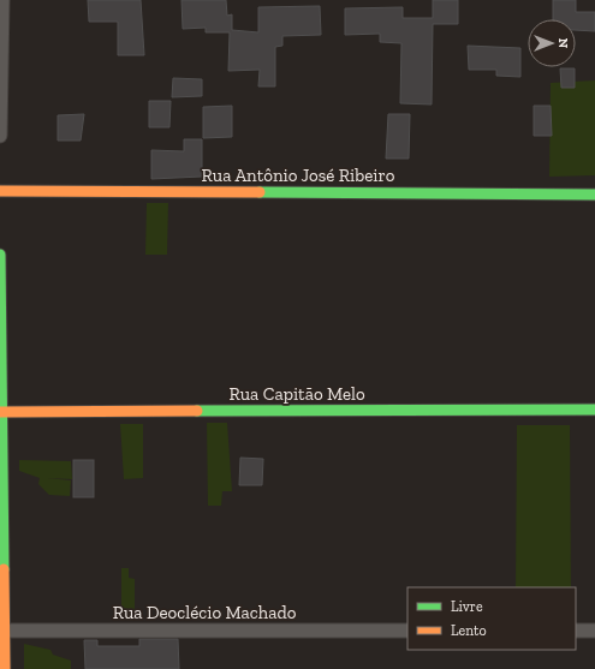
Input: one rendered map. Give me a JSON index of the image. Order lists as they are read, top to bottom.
{
  "streets": {
    "street": ["Rua Antônio José Ribeiro", "Rua Capitão Melo", "Rua Deoclécio Machado"]
  },
  "legend": ["Livre", "Lento"],
  "north": "right"
}
